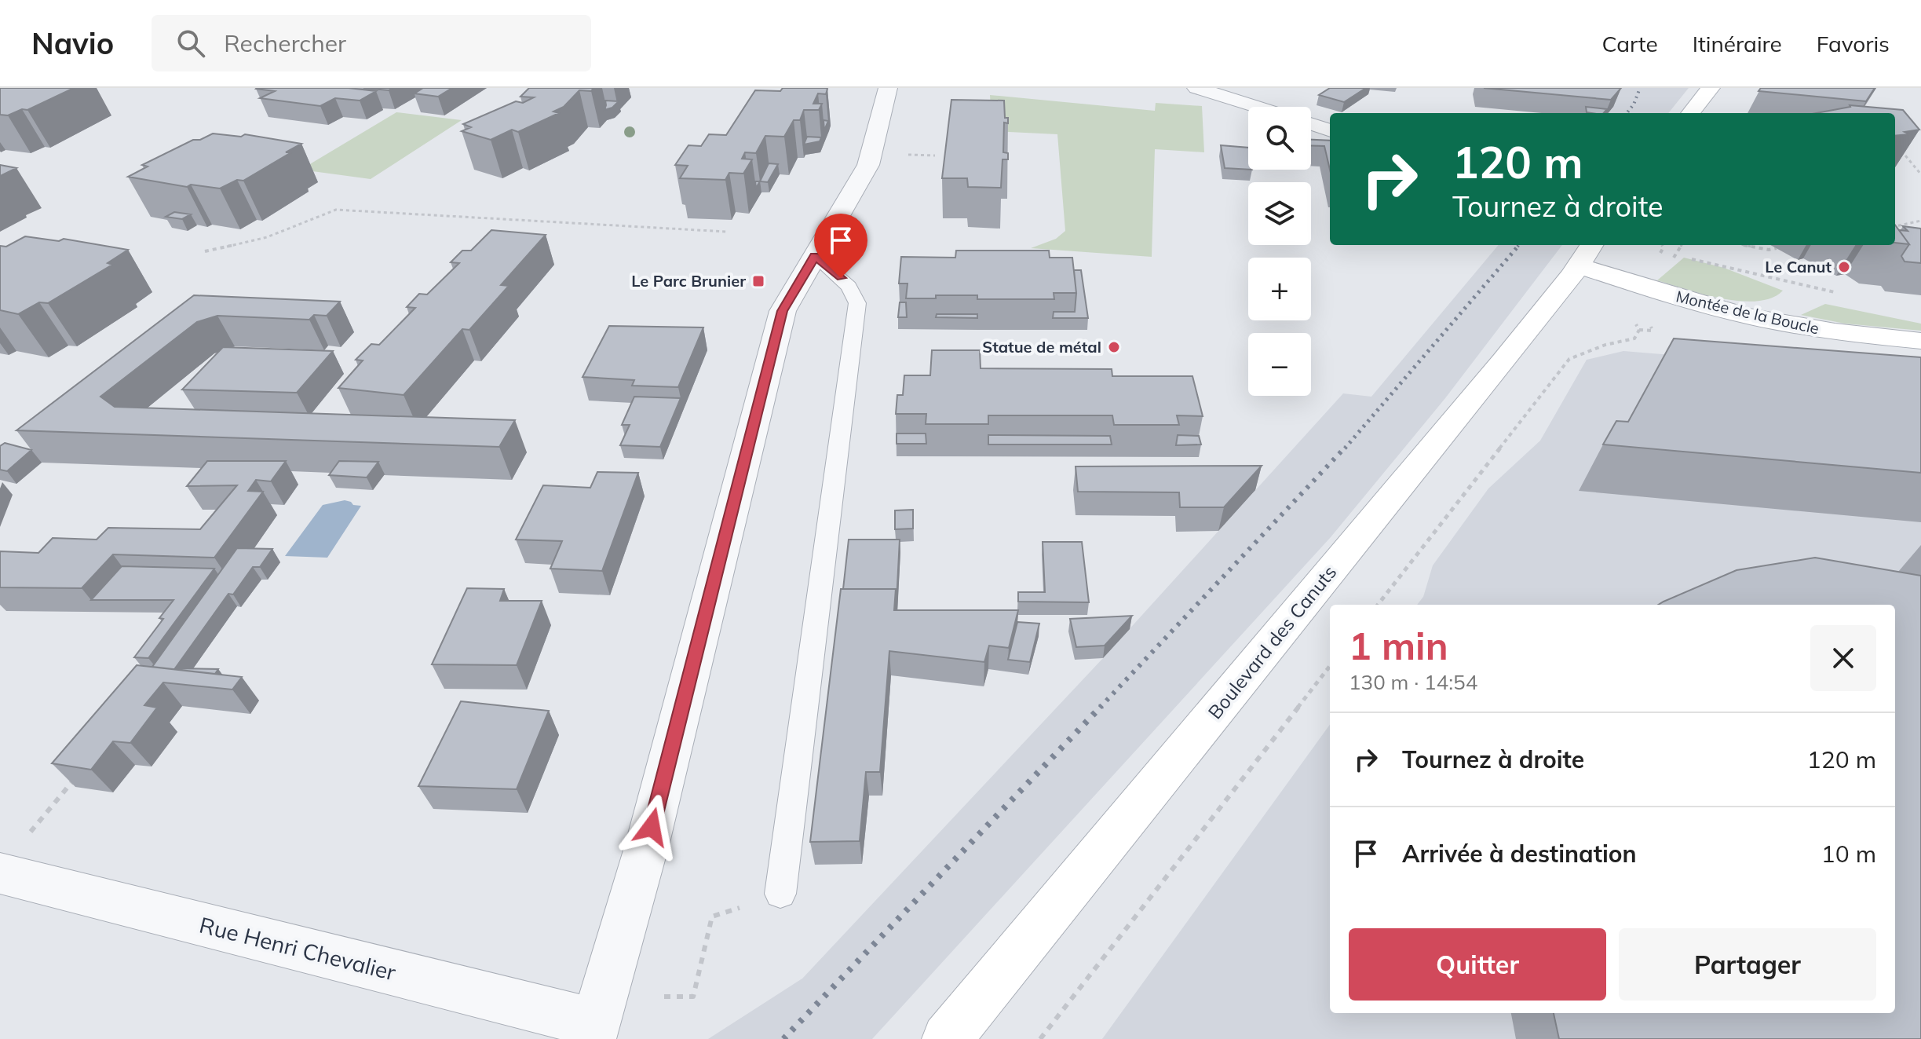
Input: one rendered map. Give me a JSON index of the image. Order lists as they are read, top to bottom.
{
  "streets": {
    "main road": ["Montée de la Boucle", "Boulevard des Canuts"],
    "street": ["Rue Henri Chevalier"]
  },
  "crossings": [
    ["Montée de la Boucle", "Boulevard des Canuts"]
  ],
  "places": {
    "other": ["Le Canut", "Statue de métal"],
    "transit": ["Le Parc Brunier"]
  },
  "page": {
    "header": "Navio",
    "search": "Rechercher",
    "nav": ["Carte", "Itinéraire", "Favoris"],
    "map_buttons": ["+", "−"],
    "turn": ["120 m", "Tournez à droite"],
    "heading": ["1 min", "130 m · 14:54"],
    "list": [
      {
        "name": "Tournez à droite",
        "value": "120 m"
      },
      {
        "name": "Arrivée à destination",
        "value": "10 m"
      }
    ],
    "buttons": ["Quitter", "Partager"]
  }
}
